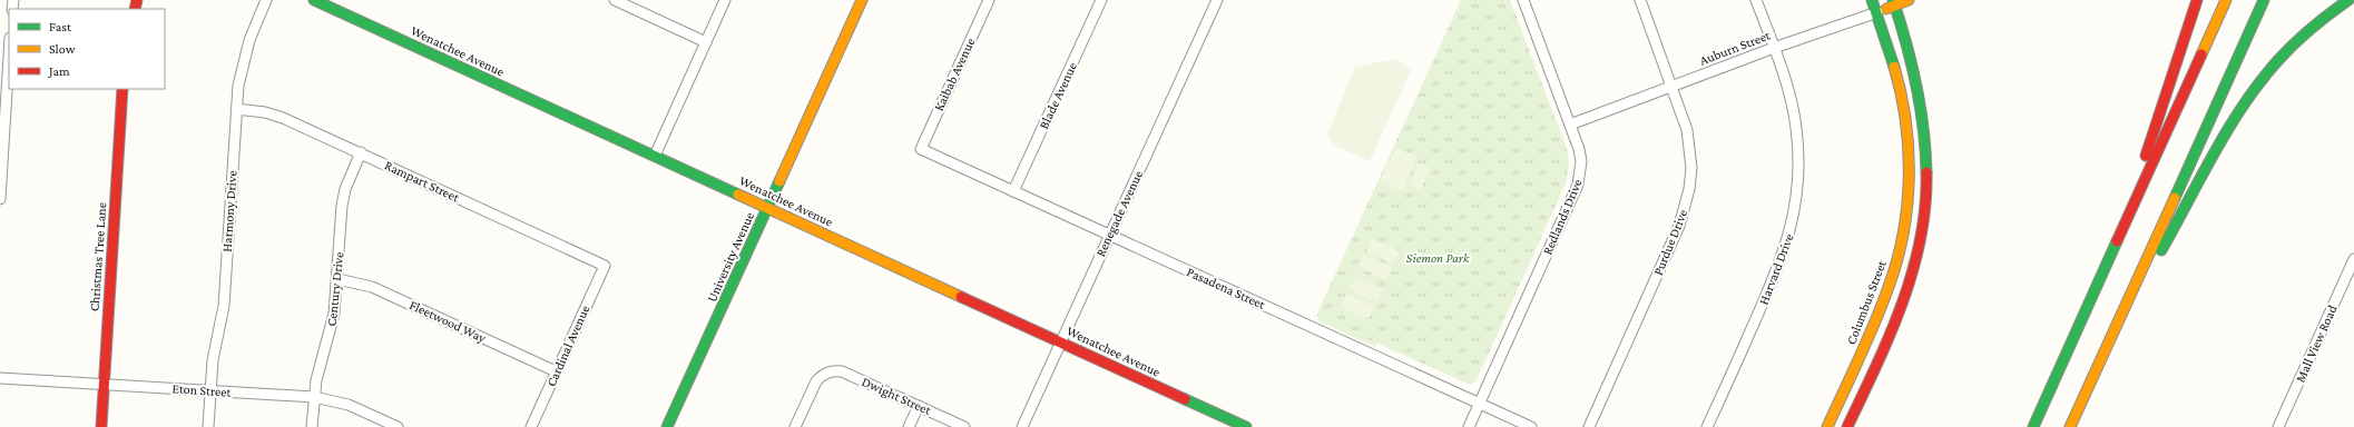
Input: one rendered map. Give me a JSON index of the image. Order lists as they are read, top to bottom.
{
  "streets": {
    "main road": [
      "Auburn Street",
      "Wenatchee Avenue",
      "Christmas Tree Lane",
      "University Avenue",
      "Columbus Street"
    ],
    "street": [
      "Kaibab Avenue",
      "Blade Avenue",
      "Rampart Street",
      "Harmony Drive",
      "Renegade Avenue",
      "Redlands Drive",
      "Purdue Drive",
      "Harvard Drive",
      "Pasadena Street",
      "Century Drive",
      "Fleetwood Way",
      "Mall View Road",
      "Cardinal Avenue",
      "Eton Street",
      "Dwight Street"
    ]
  },
  "crossings": [
    ["Auburn Street", "Redlands Drive"],
    ["Auburn Street", "Purdue Drive"],
    ["Auburn Street", "Harvard Drive"],
    ["Auburn Street", "Columbus Street"],
    ["Wenatchee Avenue", "Renegade Avenue"],
    ["Wenatchee Avenue", "University Avenue"],
    ["Kaibab Avenue", "Pasadena Street"],
    ["Blade Avenue", "Pasadena Street"],
    ["Rampart Street", "Harmony Drive"],
    ["Rampart Street", "Century Drive"],
    ["Rampart Street", "Cardinal Avenue"],
    ["Harmony Drive", "Eton Street"],
    ["Renegade Avenue", "Pasadena Street"],
    ["Redlands Drive", "Pasadena Street"],
    ["Christmas Tree Lane", "Eton Street"],
    ["Century Drive", "Fleetwood Way"],
    ["Century Drive", "Eton Street"],
    ["Fleetwood Way", "Cardinal Avenue"]
  ],
  "parks": ["Siemon Park"],
  "legend": ["Fast", "Slow", "Jam"]
}
